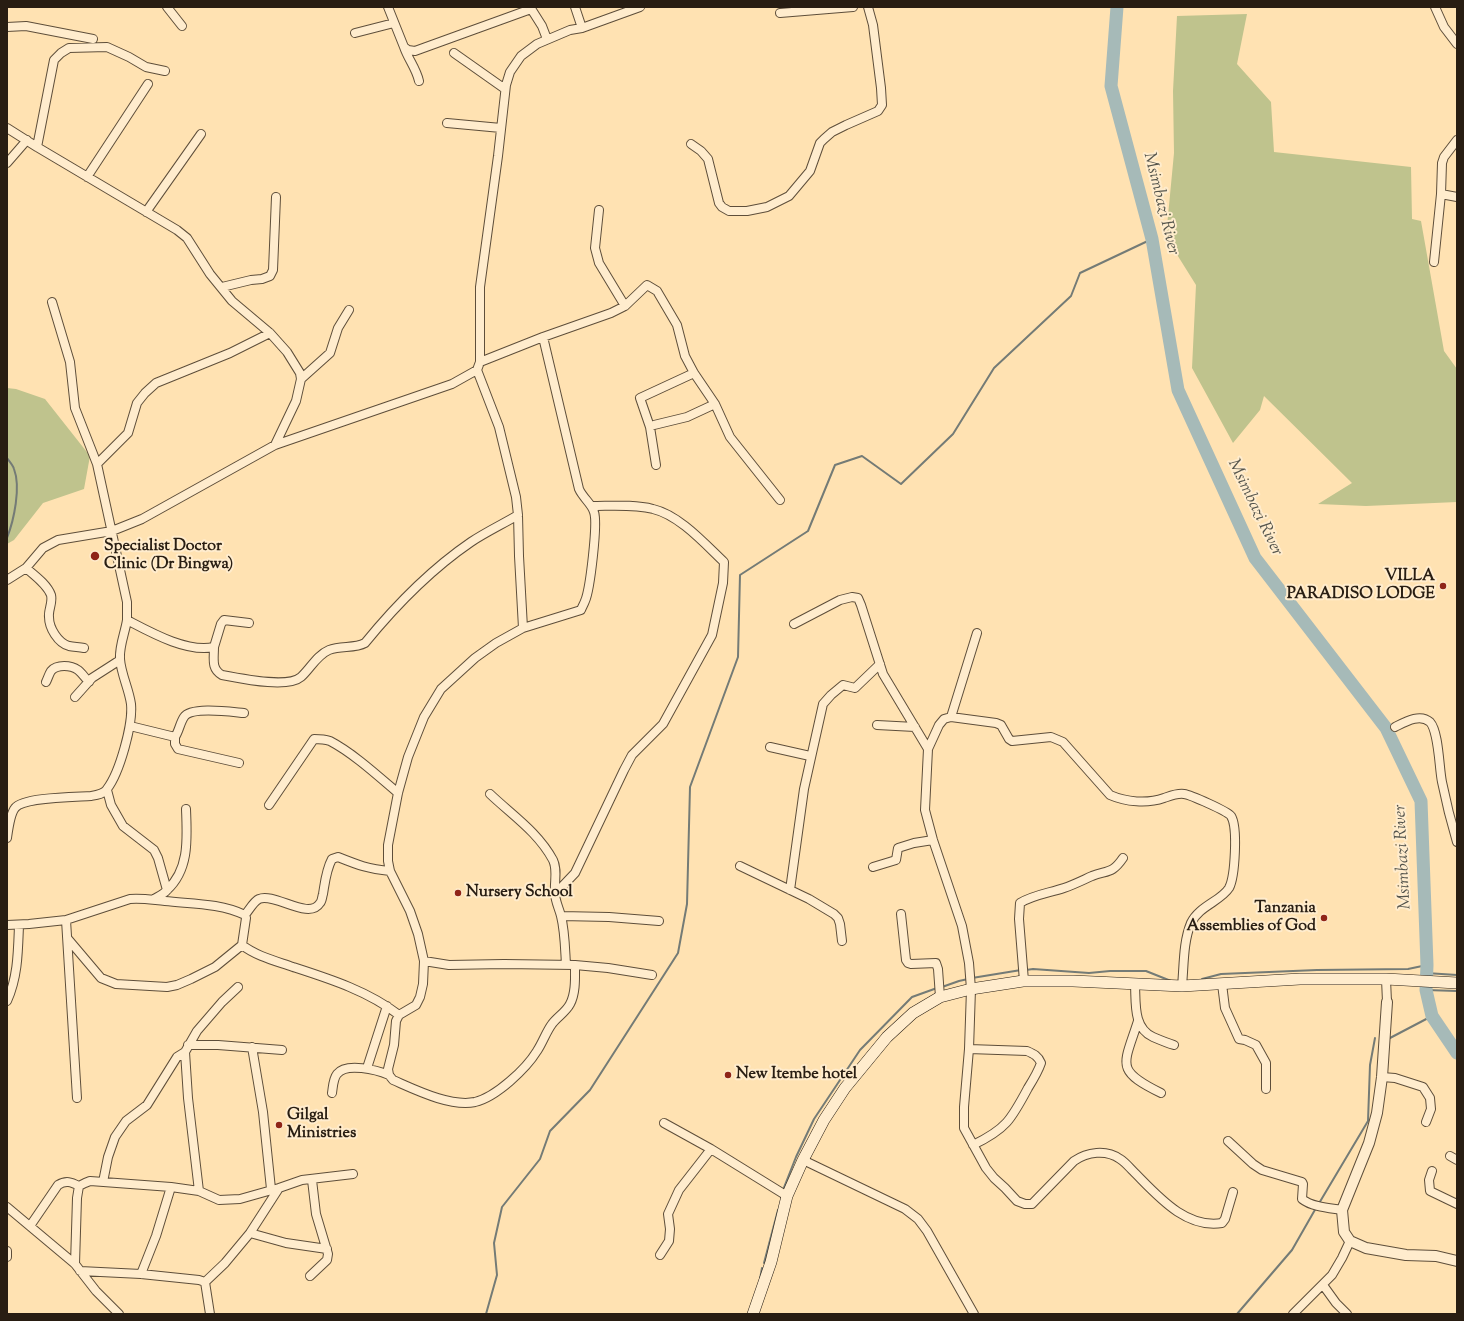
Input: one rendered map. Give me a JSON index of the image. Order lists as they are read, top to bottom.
{
  "water": ["Msimbazi River"],
  "places": [
    "Specialist Doctor Clinic (Dr Bingwa)",
    "VILLA PARADISO LODGE",
    "Nursery School",
    "Tanzania Assemblies of God",
    "New Itembe hotel",
    "Gilgal Ministries"
  ]
}
